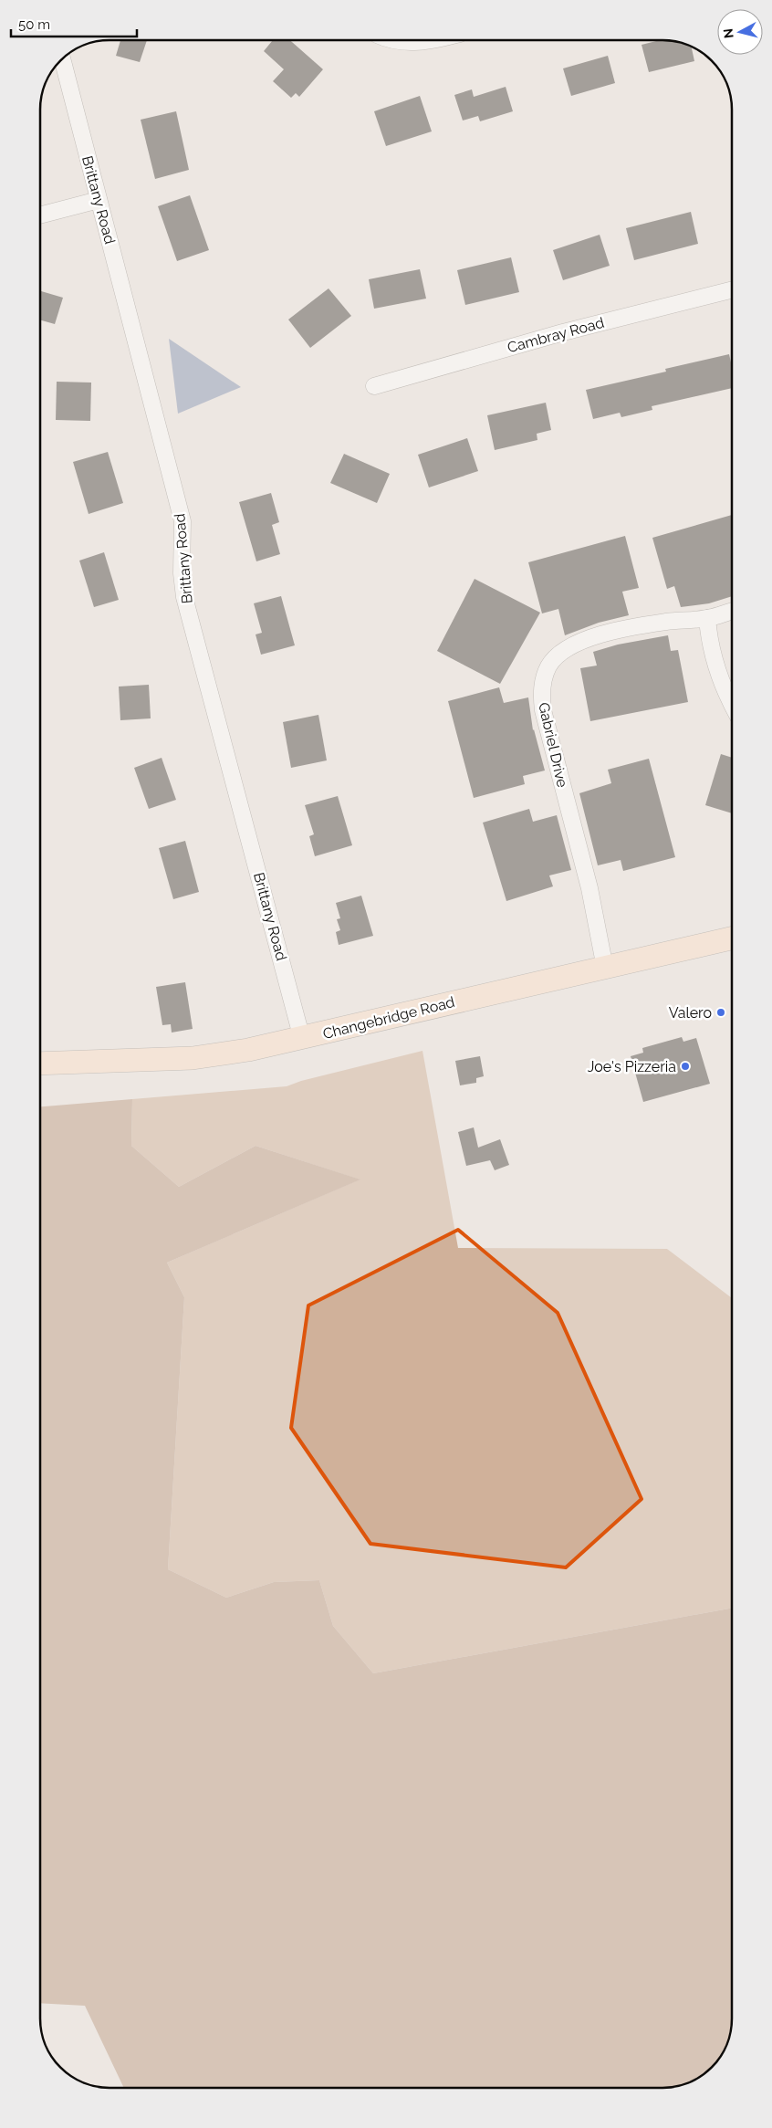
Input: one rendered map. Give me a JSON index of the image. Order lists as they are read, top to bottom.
{
  "streets": {
    "main road": ["Changebridge Road"],
    "street": ["Brittany Road", "Cambray Road", "Gabriel Drive"]
  },
  "crossings": [
    ["Brittany Road", "Changebridge Road"],
    ["Gabriel Drive", "Changebridge Road"]
  ],
  "places": ["Valero", "Joe's Pizzeria"],
  "scale_bar": "50 m",
  "north": "left"
}
